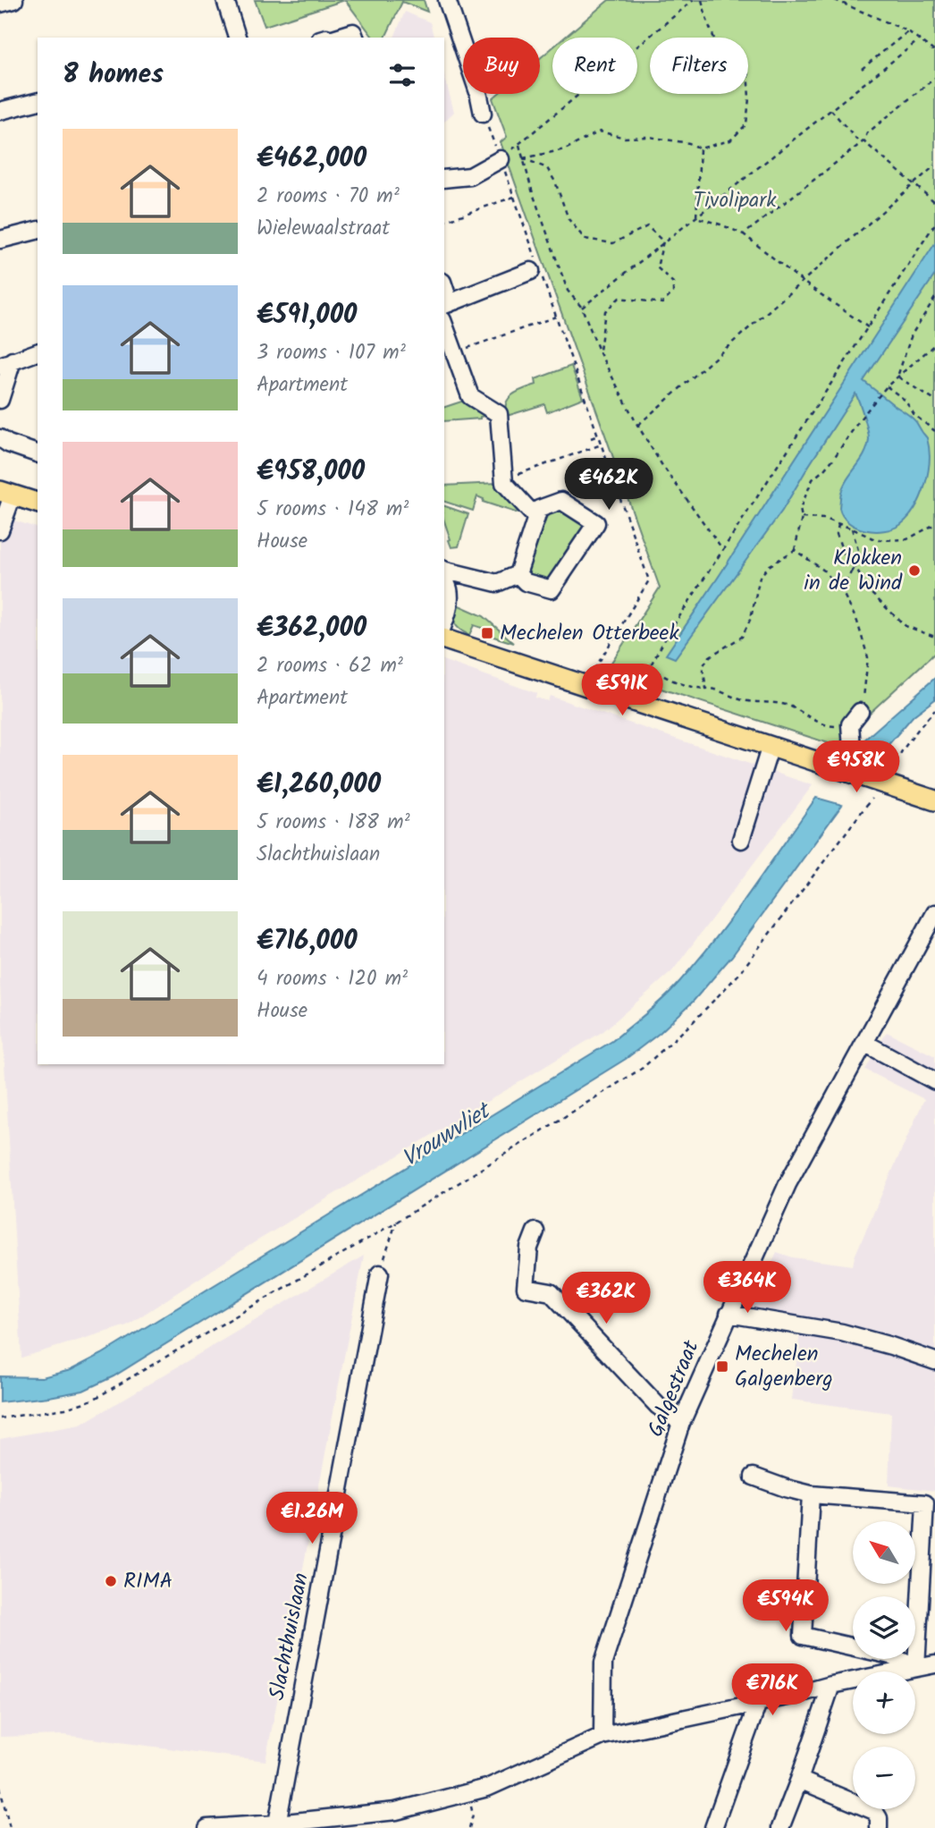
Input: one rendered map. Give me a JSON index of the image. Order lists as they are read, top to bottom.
{
  "streets": {
    "street": ["Galgestraat", "Slachthuislaan"]
  },
  "water": ["Vrouwvliet"],
  "parks": ["Tivolipark"],
  "places": {
    "other": ["Klokken in de Wind", "RIMA"],
    "transit": ["Mechelen Otterbeek", "Mechelen Galgenberg"]
  },
  "north": "top left",
  "page": {
    "chip": ["Buy", "Rent", "Filters"],
    "heading": "8 homes",
    "list": [
      {
        "name": "€462,000",
        "note": "2 rooms · 70 m² · Wielewaalstraat"
      },
      {
        "name": "€591,000",
        "note": "3 rooms · 107 m² · Apartment"
      },
      {
        "name": "€958,000",
        "note": "5 rooms · 148 m² · House"
      },
      {
        "name": "€362,000",
        "note": "2 rooms · 62 m² · Apartment"
      },
      {
        "name": "€1,260,000",
        "note": "5 rooms · 188 m² · Slachthuislaan"
      },
      {
        "name": "€716,000",
        "note": "4 rooms · 120 m² · House"
      }
    ],
    "price": [
      "€462K",
      "€591K",
      "€958K",
      "€364K",
      "€362K",
      "€1.26M",
      "€594K",
      "€716K"
    ],
    "map_buttons": ["+", "−"]
  }
}
